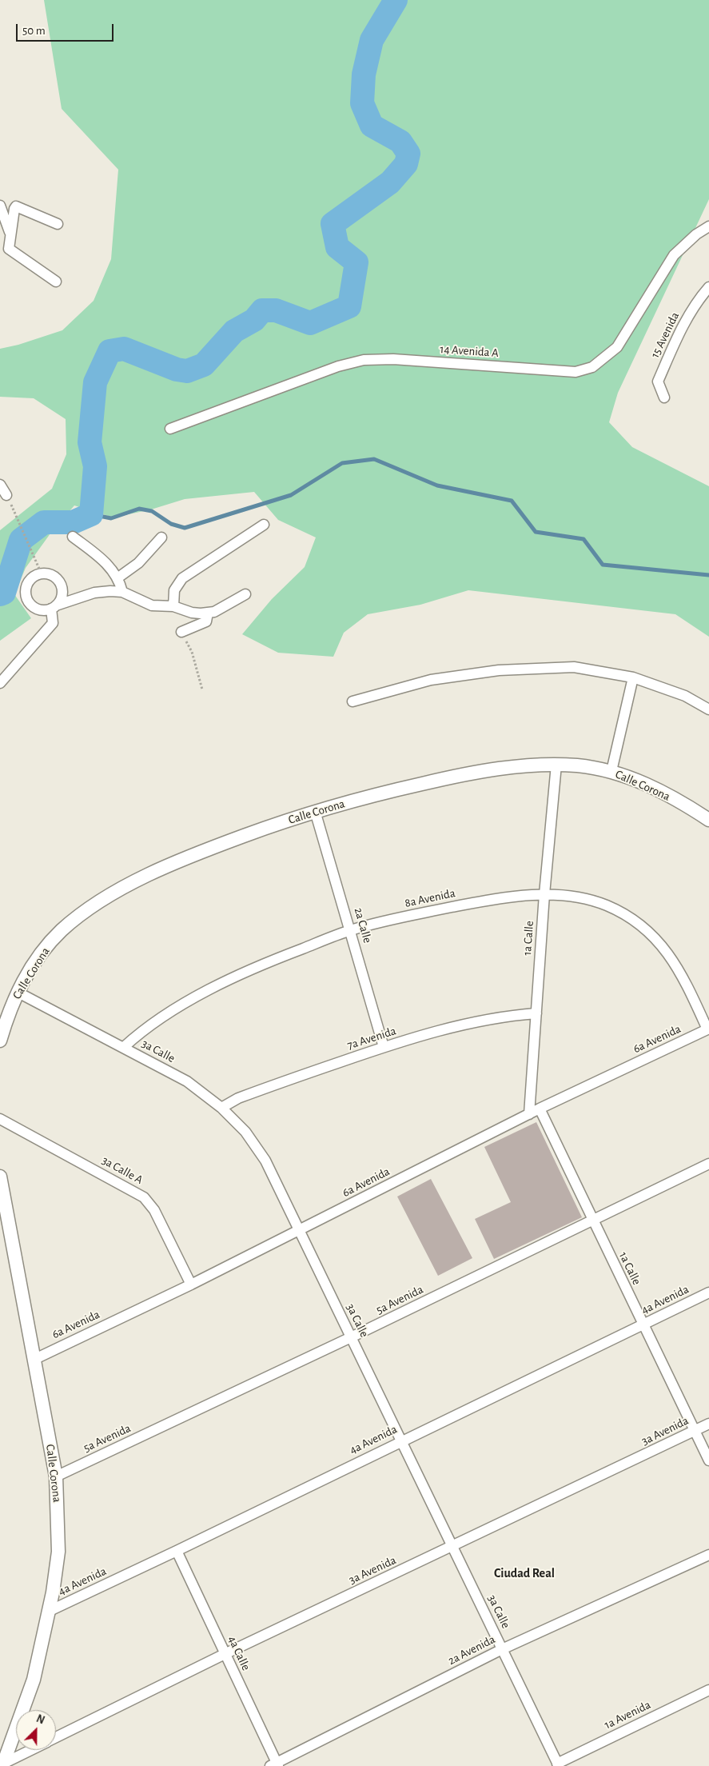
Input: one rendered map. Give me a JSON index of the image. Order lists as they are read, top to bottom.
{
  "streets": {
    "street": [
      "15 Avenida",
      "14 Avenida A",
      "Calle Corona",
      "8a Avenida",
      "2a Calle",
      "1a Calle",
      "7a Avenida",
      "6a Avenida",
      "3a Calle",
      "3a Calle A",
      "5a Avenida",
      "4a Avenida",
      "3a Avenida",
      "2a Avenida",
      "4a Calle",
      "1a Avenida"
    ]
  },
  "crossings": [
    ["Calle Corona", "2a Calle"],
    ["Calle Corona", "1a Calle"],
    ["Calle Corona", "6a Avenida"],
    ["Calle Corona", "3a Calle"],
    ["Calle Corona", "5a Avenida"],
    ["Calle Corona", "4a Avenida"],
    ["Calle Corona", "3a Avenida"],
    ["8a Avenida", "2a Calle"],
    ["8a Avenida", "1a Calle"],
    ["8a Avenida", "6a Avenida"],
    ["8a Avenida", "3a Calle"],
    ["2a Calle", "7a Avenida"],
    ["1a Calle", "7a Avenida"],
    ["1a Calle", "6a Avenida"],
    ["1a Calle", "5a Avenida"],
    ["1a Calle", "4a Avenida"],
    ["1a Calle", "3a Avenida"],
    ["7a Avenida", "3a Calle"],
    ["6a Avenida", "3a Calle"],
    ["6a Avenida", "3a Calle A"],
    ["3a Calle", "5a Avenida"],
    ["3a Calle", "4a Avenida"],
    ["3a Calle", "3a Avenida"],
    ["3a Calle", "2a Avenida"],
    ["3a Calle", "1a Avenida"],
    ["4a Avenida", "4a Calle"],
    ["3a Avenida", "4a Calle"],
    ["2a Avenida", "4a Calle"]
  ],
  "districts": ["Ciudad Real"],
  "scale_bar": "50 m",
  "north": "top right"
}
